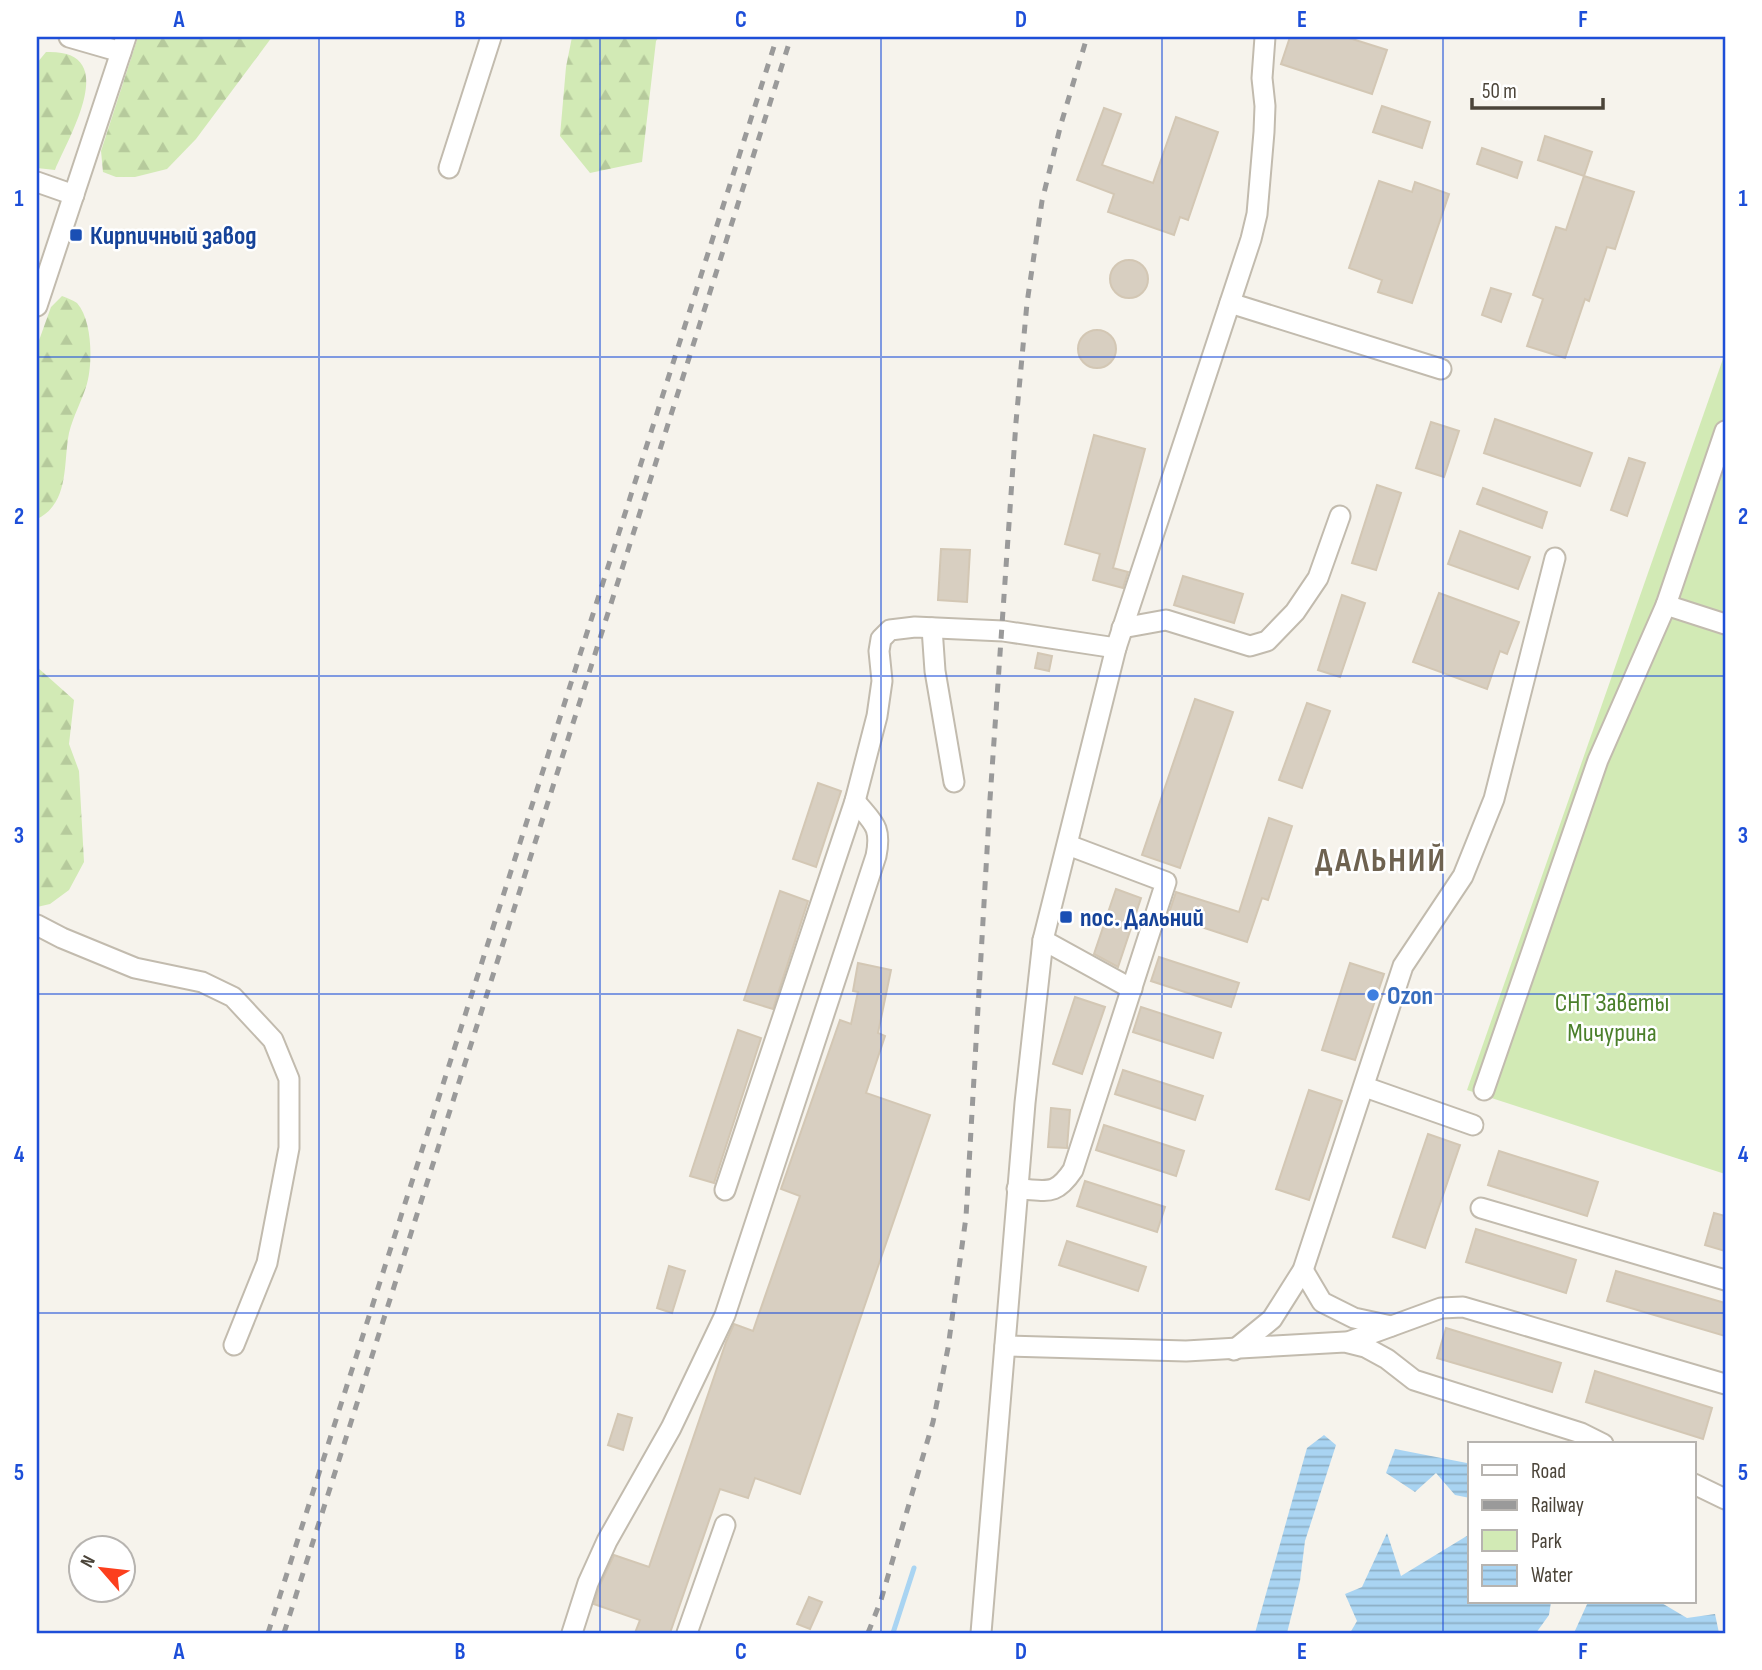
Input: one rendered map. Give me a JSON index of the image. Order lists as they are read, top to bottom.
{
  "districts": ["ДАЛЬНИЙ"],
  "parks": ["СНТ Заветы Мичурина"],
  "places": {
    "transit": ["Кирпичный завод", "пос. Дальний"],
    "other": ["Ozon"]
  },
  "legend": [
    "Road",
    "Railway",
    "Park",
    "Water"
  ],
  "scale_bar": "50 m",
  "north": "top left",
  "grid": {
    "columns": [
      "A",
      "B",
      "C",
      "D",
      "E",
      "F"
    ],
    "rows": [
      "1",
      "2",
      "3",
      "4",
      "5"
    ]
  }
}
